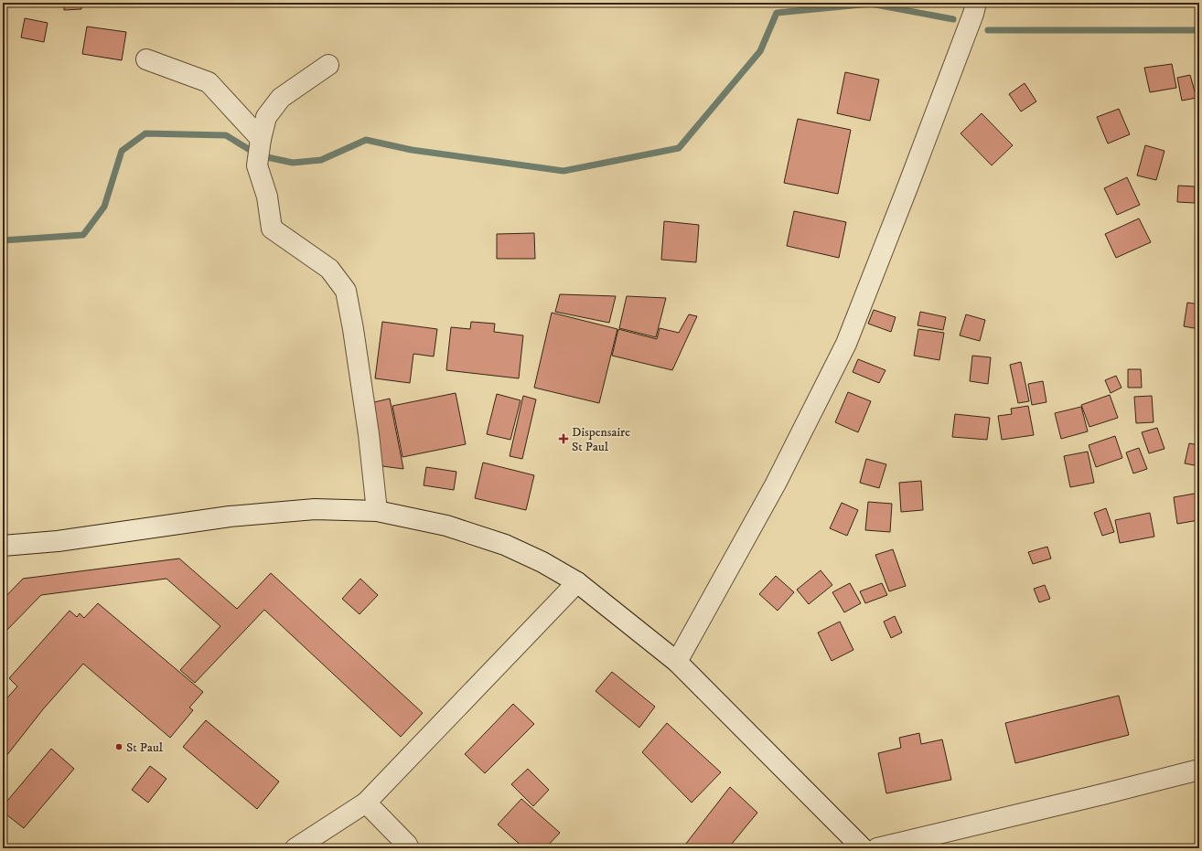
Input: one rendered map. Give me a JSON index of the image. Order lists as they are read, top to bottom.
{
  "places": {
    "health": ["Dispensaire St Paul"],
    "other": ["St Paul"]
  }
}
